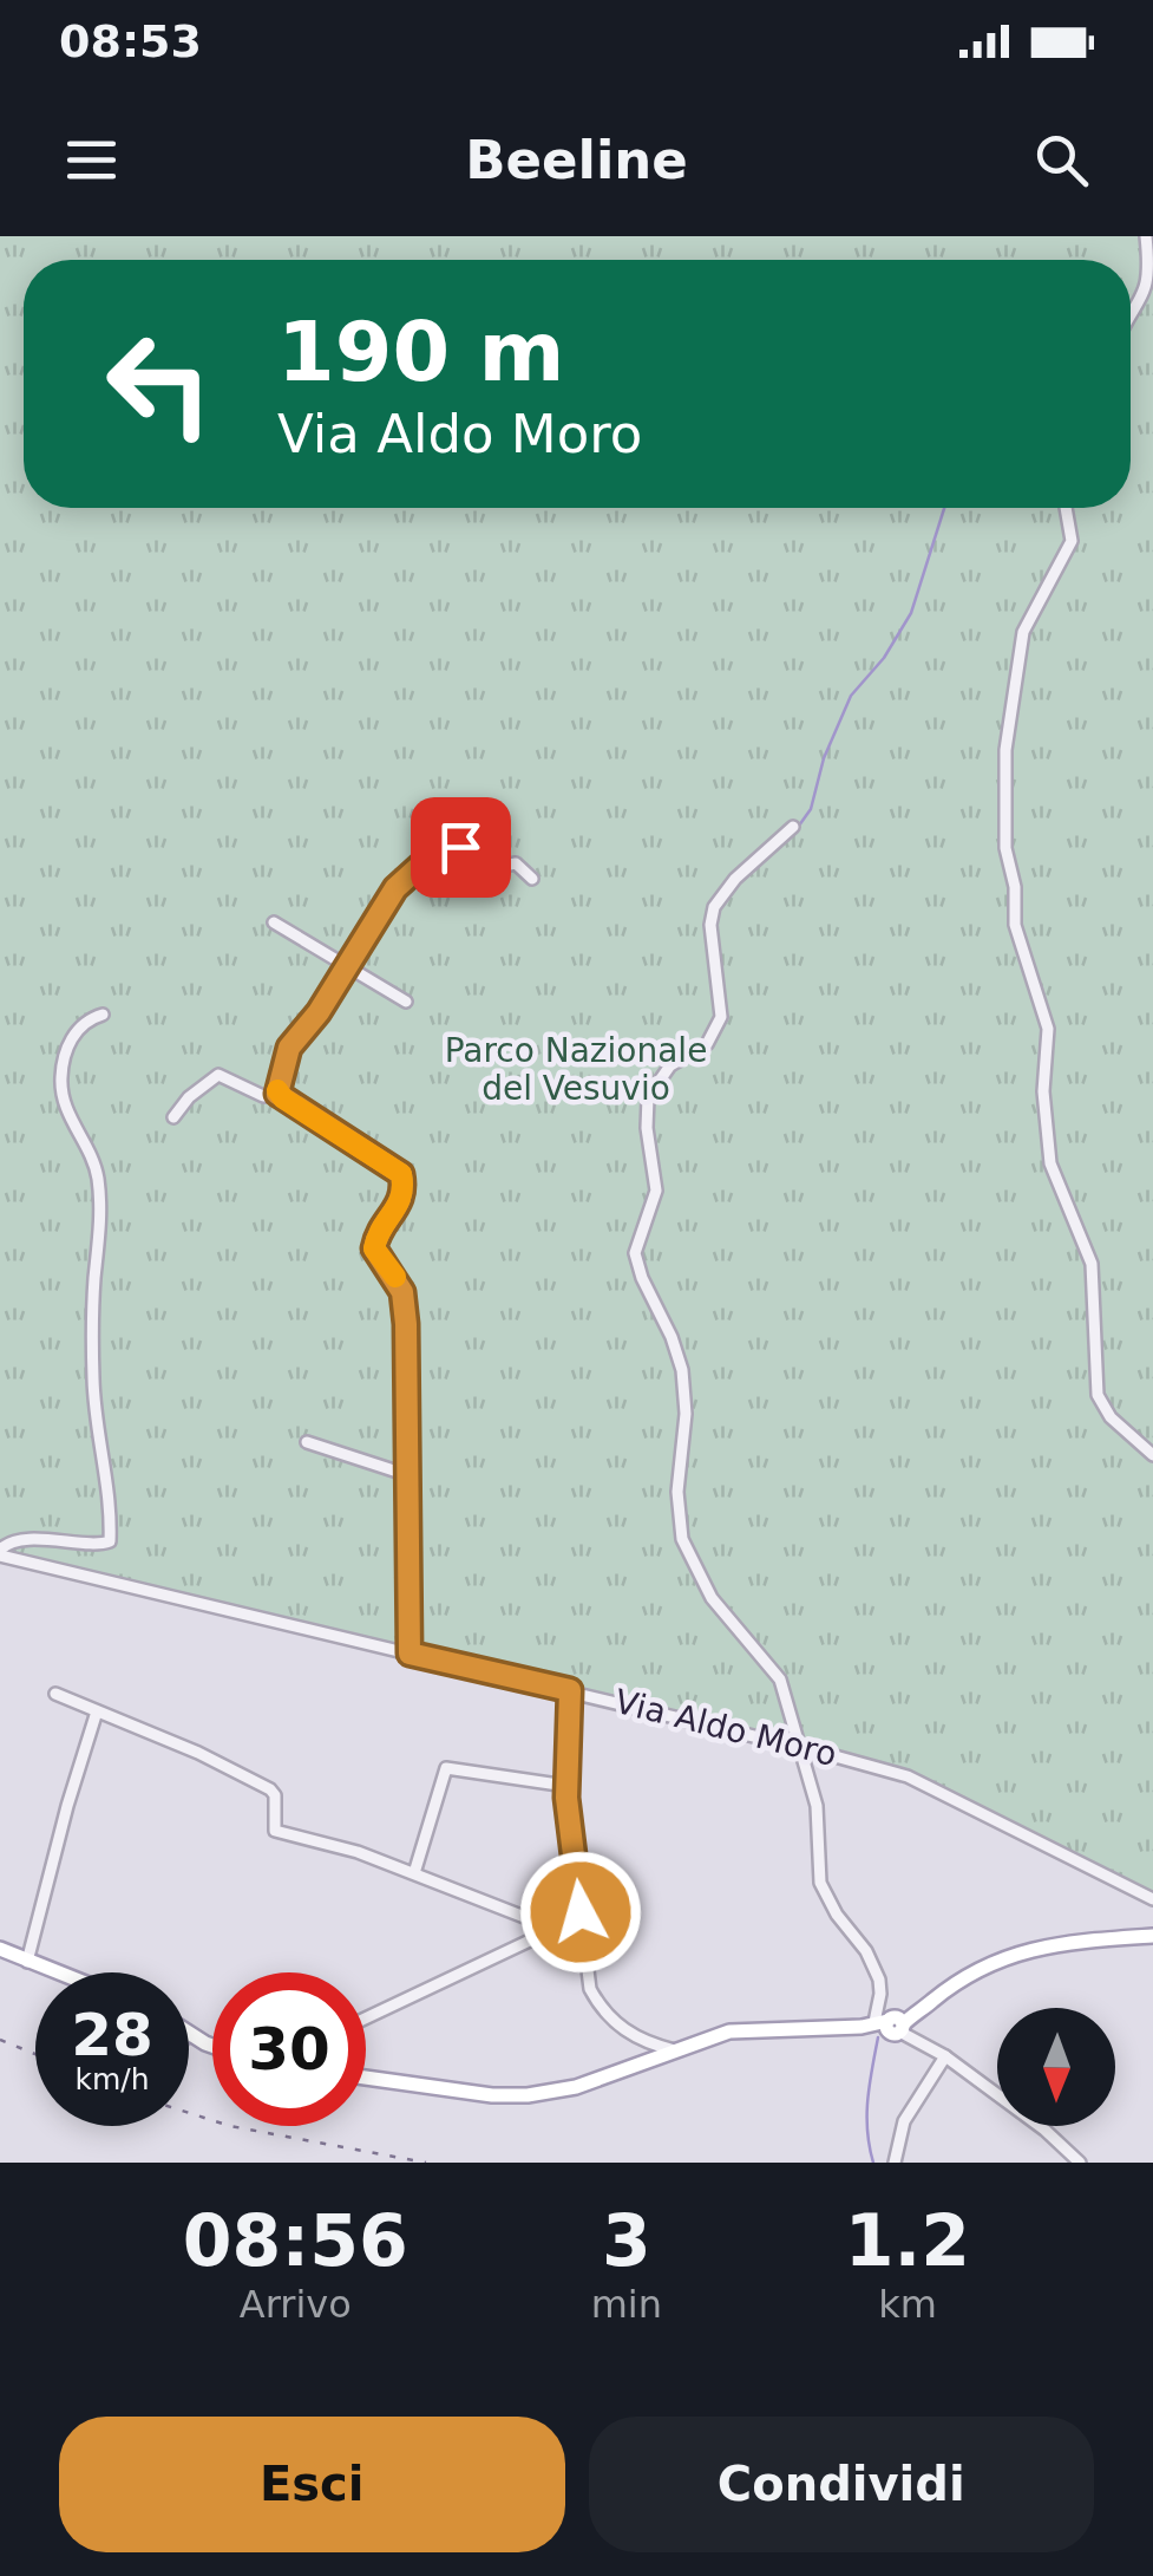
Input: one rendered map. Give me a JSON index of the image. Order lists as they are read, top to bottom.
{
  "streets": {
    "street": ["Via Aldo Moro"]
  },
  "parks": ["Parco Nazionale del Vesuvio"],
  "north": "bottom",
  "page": {
    "status": "08:53",
    "header": "Beeline",
    "turn": ["190 m", "Via Aldo Moro"],
    "speed": "28 km/h",
    "limit": "30",
    "eta": [
      "08:56",
      "Arrivo",
      "3",
      "min",
      "1.2",
      "km"
    ],
    "buttons": ["Esci", "Condividi"]
  }
}
